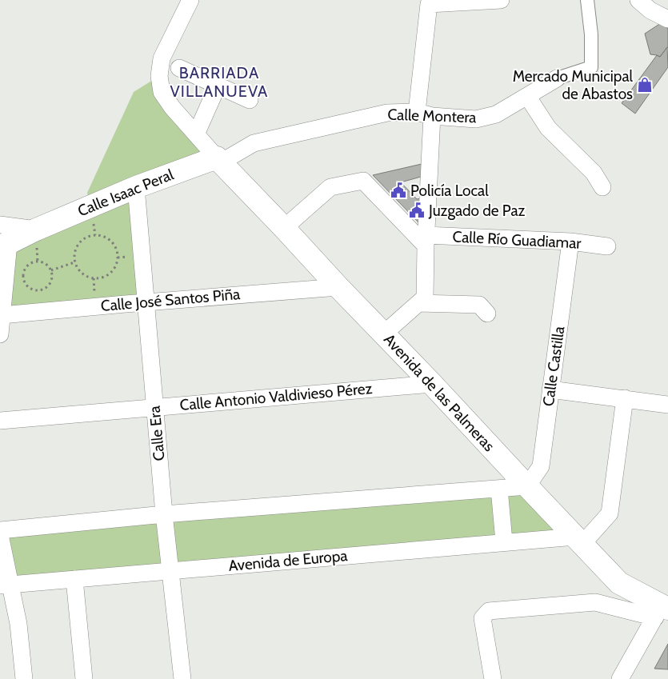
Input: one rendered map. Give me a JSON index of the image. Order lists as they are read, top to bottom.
{
  "streets": {
    "main road": ["Calle Isaac Peral", "Avenida de las Palmeras"],
    "street": [
      "Calle Montera",
      "Calle Río Guadiamar",
      "Calle José Santos Piña",
      "Calle Castilla",
      "Calle Antonio Valdivieso Pérez",
      "Calle Era",
      "Avenida de Europa"
    ]
  },
  "crossings": [
    ["Calle Montera", "Calle Isaac Peral"],
    ["Calle Montera", "Avenida de las Palmeras"],
    ["Calle Isaac Peral", "Avenida de las Palmeras"],
    ["Calle Isaac Peral", "Calle Era"],
    ["Calle Río Guadiamar", "Calle Castilla"],
    ["Calle José Santos Piña", "Avenida de las Palmeras"],
    ["Calle José Santos Piña", "Calle Era"],
    ["Calle Castilla", "Avenida de las Palmeras"],
    ["Avenida de las Palmeras", "Calle Antonio Valdivieso Pérez"],
    ["Avenida de las Palmeras", "Avenida de Europa"],
    ["Calle Antonio Valdivieso Pérez", "Calle Era"],
    ["Calle Era", "Avenida de Europa"]
  ],
  "districts": ["BARRIADA VILLANUEVA"],
  "places": {
    "shop": ["Mercado Municipal de Abastos"],
    "public building": ["Policía Local", "Juzgado de Paz"]
  }
}
